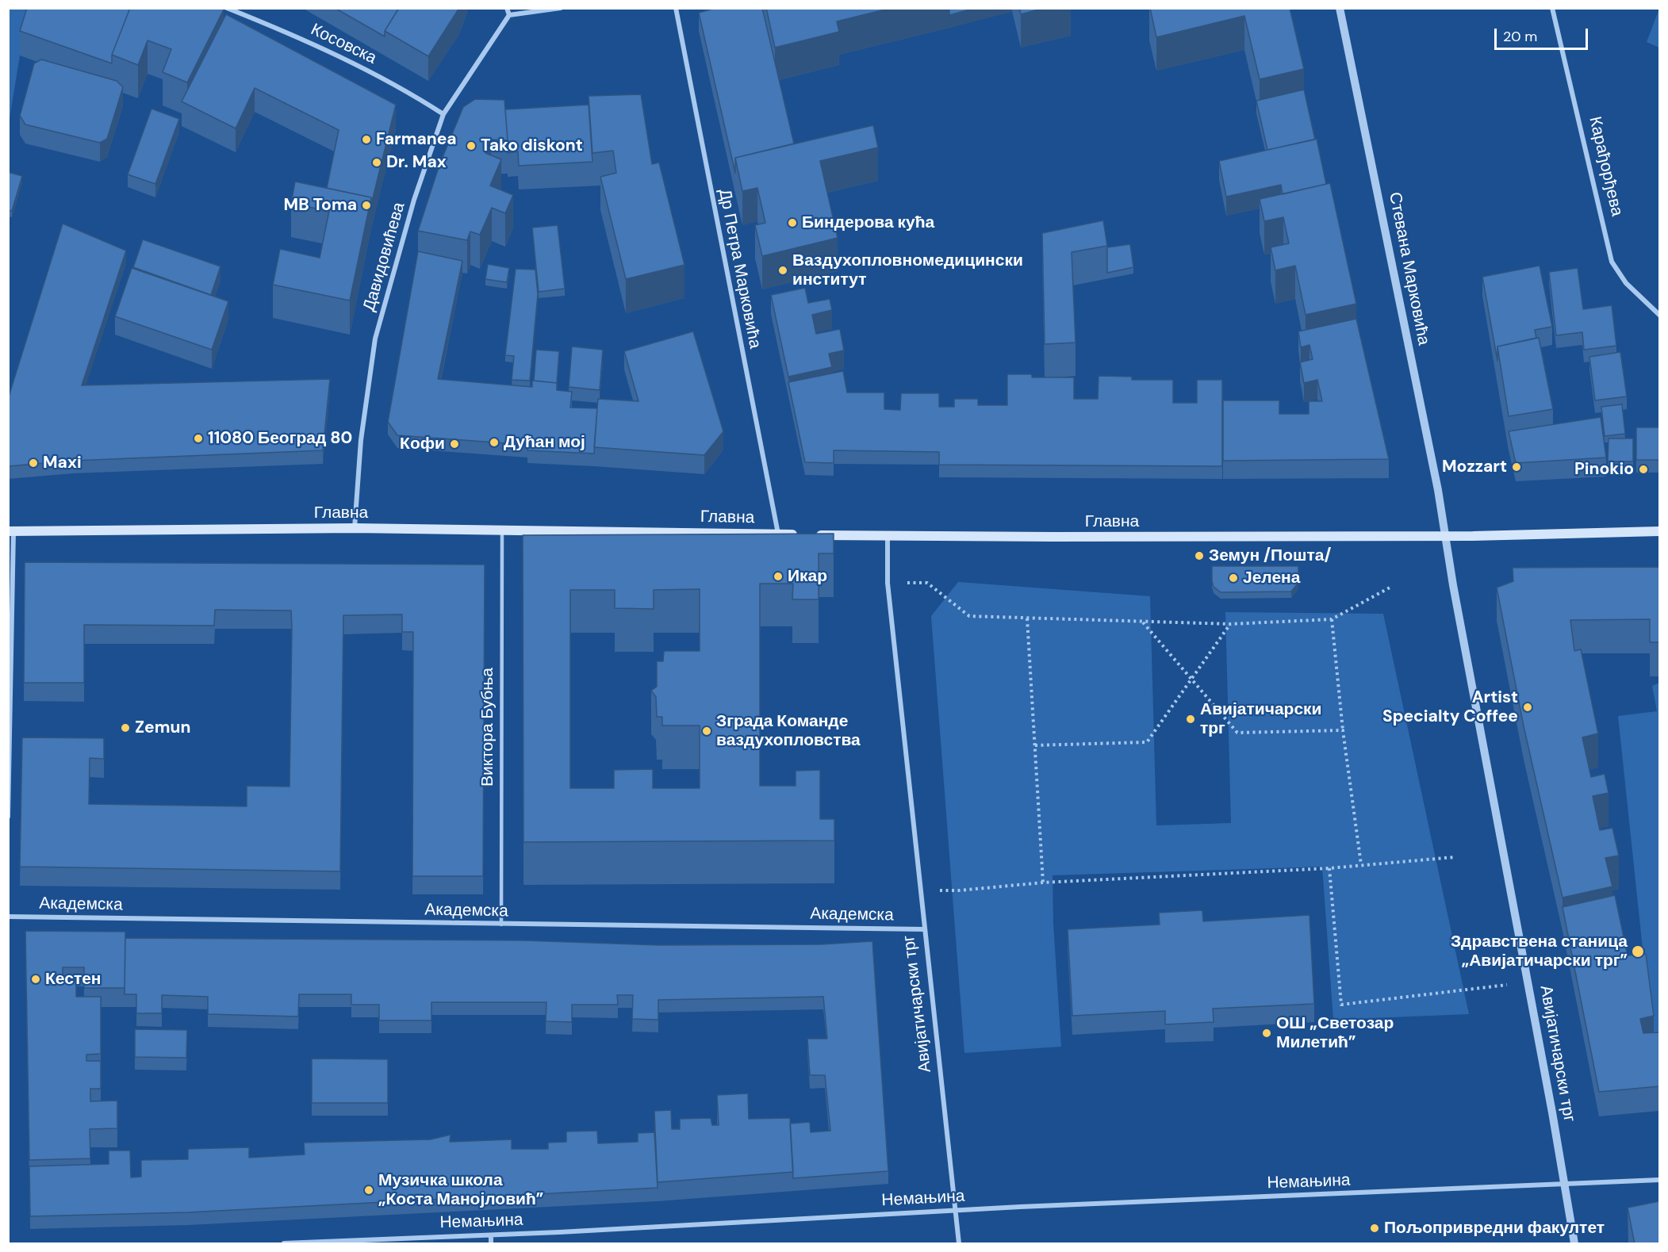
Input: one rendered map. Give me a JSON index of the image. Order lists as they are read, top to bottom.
{
  "streets": {
    "main road": ["Главна"],
    "street": [
      "Косовска",
      "Карађорђева",
      "Давидовићева",
      "Др Петра Марковића",
      "Стевана Марковића",
      "Академска",
      "Авијатичарски трг",
      "Немањина"
    ],
    "lane": ["Виктора Бубња"]
  },
  "crossings": [
    ["Косовска", "Давидовићева"],
    ["Давидовићева", "Главна"],
    ["Др Петра Марковића", "Главна"],
    ["Стевана Марковића", "Главна"],
    ["Стевана Марковића", "Авијатичарски трг"],
    ["Главна", "Виктора Бубња"],
    ["Главна", "Авијатичарски трг"],
    ["Виктора Бубња", "Академска"],
    ["Академска", "Авијатичарски трг"],
    ["Авијатичарски трг", "Немањина"]
  ],
  "places": [
    "Farmanea",
    "Tako diskont",
    "Dr. Max",
    "MB Toma",
    "Биндерова кућа",
    "Ваздухопловномедицински институт",
    "11080 Београд 80",
    "Дућан мој",
    "Кофи",
    "Maxi",
    "Mozzart",
    "Pinokio",
    "Земун /Пошта/",
    "Икар",
    "Јелена",
    "Artist Specialty Coffee",
    "Авијатичарски трг",
    "Zemun",
    "Зграда Команде ваздухопловства",
    "Здравствена станица „Авијатичарски трг”",
    "Кестен",
    "ОШ „Светозар Милетић”",
    "Музичка школа „Коста Манојловић”",
    "Пољопривредни факултет"
  ],
  "scale_bar": "20 m"
}
